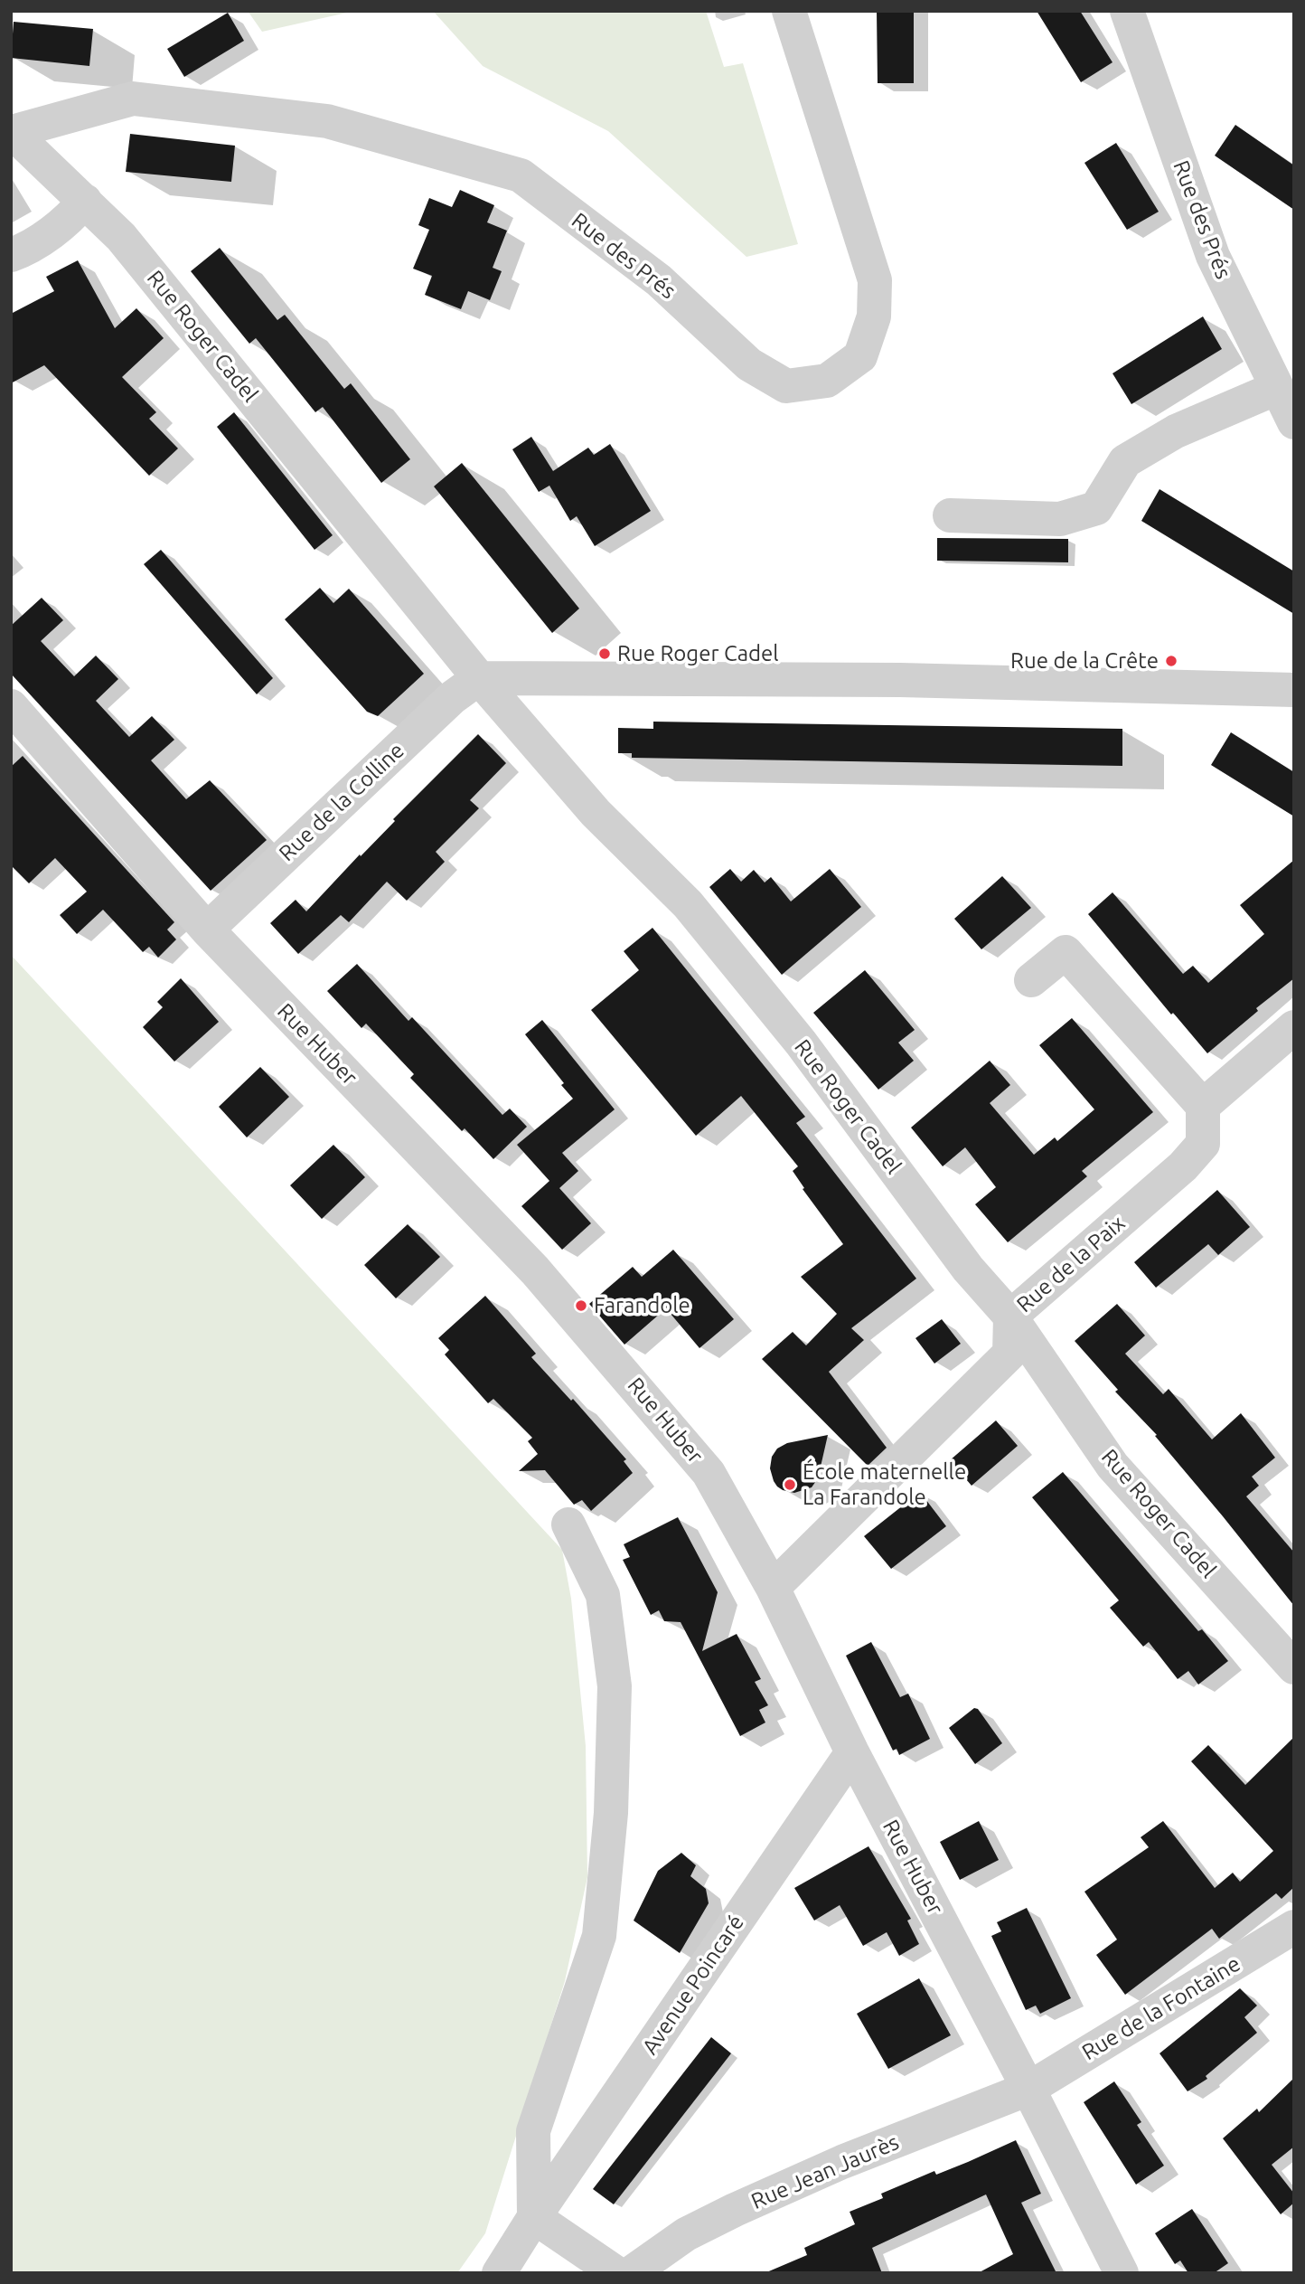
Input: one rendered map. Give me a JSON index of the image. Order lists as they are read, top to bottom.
{
  "streets": {
    "street": [
      "Rue des Prés",
      "Rue Roger Cadel",
      "Rue de la Colline",
      "Rue Huber",
      "Rue de la Paix",
      "Avenue Poincaré",
      "Rue de la Fontaine",
      "Rue Jean Jaurès"
    ]
  },
  "crossings": [
    ["Rue des Prés", "Rue Roger Cadel"],
    ["Rue Roger Cadel", "Rue de la Colline"],
    ["Rue Roger Cadel", "Rue de la Paix"],
    ["Rue de la Colline", "Rue Huber"],
    ["Rue Huber", "Rue de la Paix"],
    ["Rue Huber", "Avenue Poincaré"],
    ["Rue Huber", "Rue de la Fontaine"],
    ["Rue Huber", "Rue Jean Jaurès"],
    ["Rue de la Fontaine", "Rue Jean Jaurès"]
  ],
  "places": [
    "Rue Roger Cadel",
    "Rue de la Crête",
    "Farandole",
    "École maternelle La Farandole"
  ]
}
